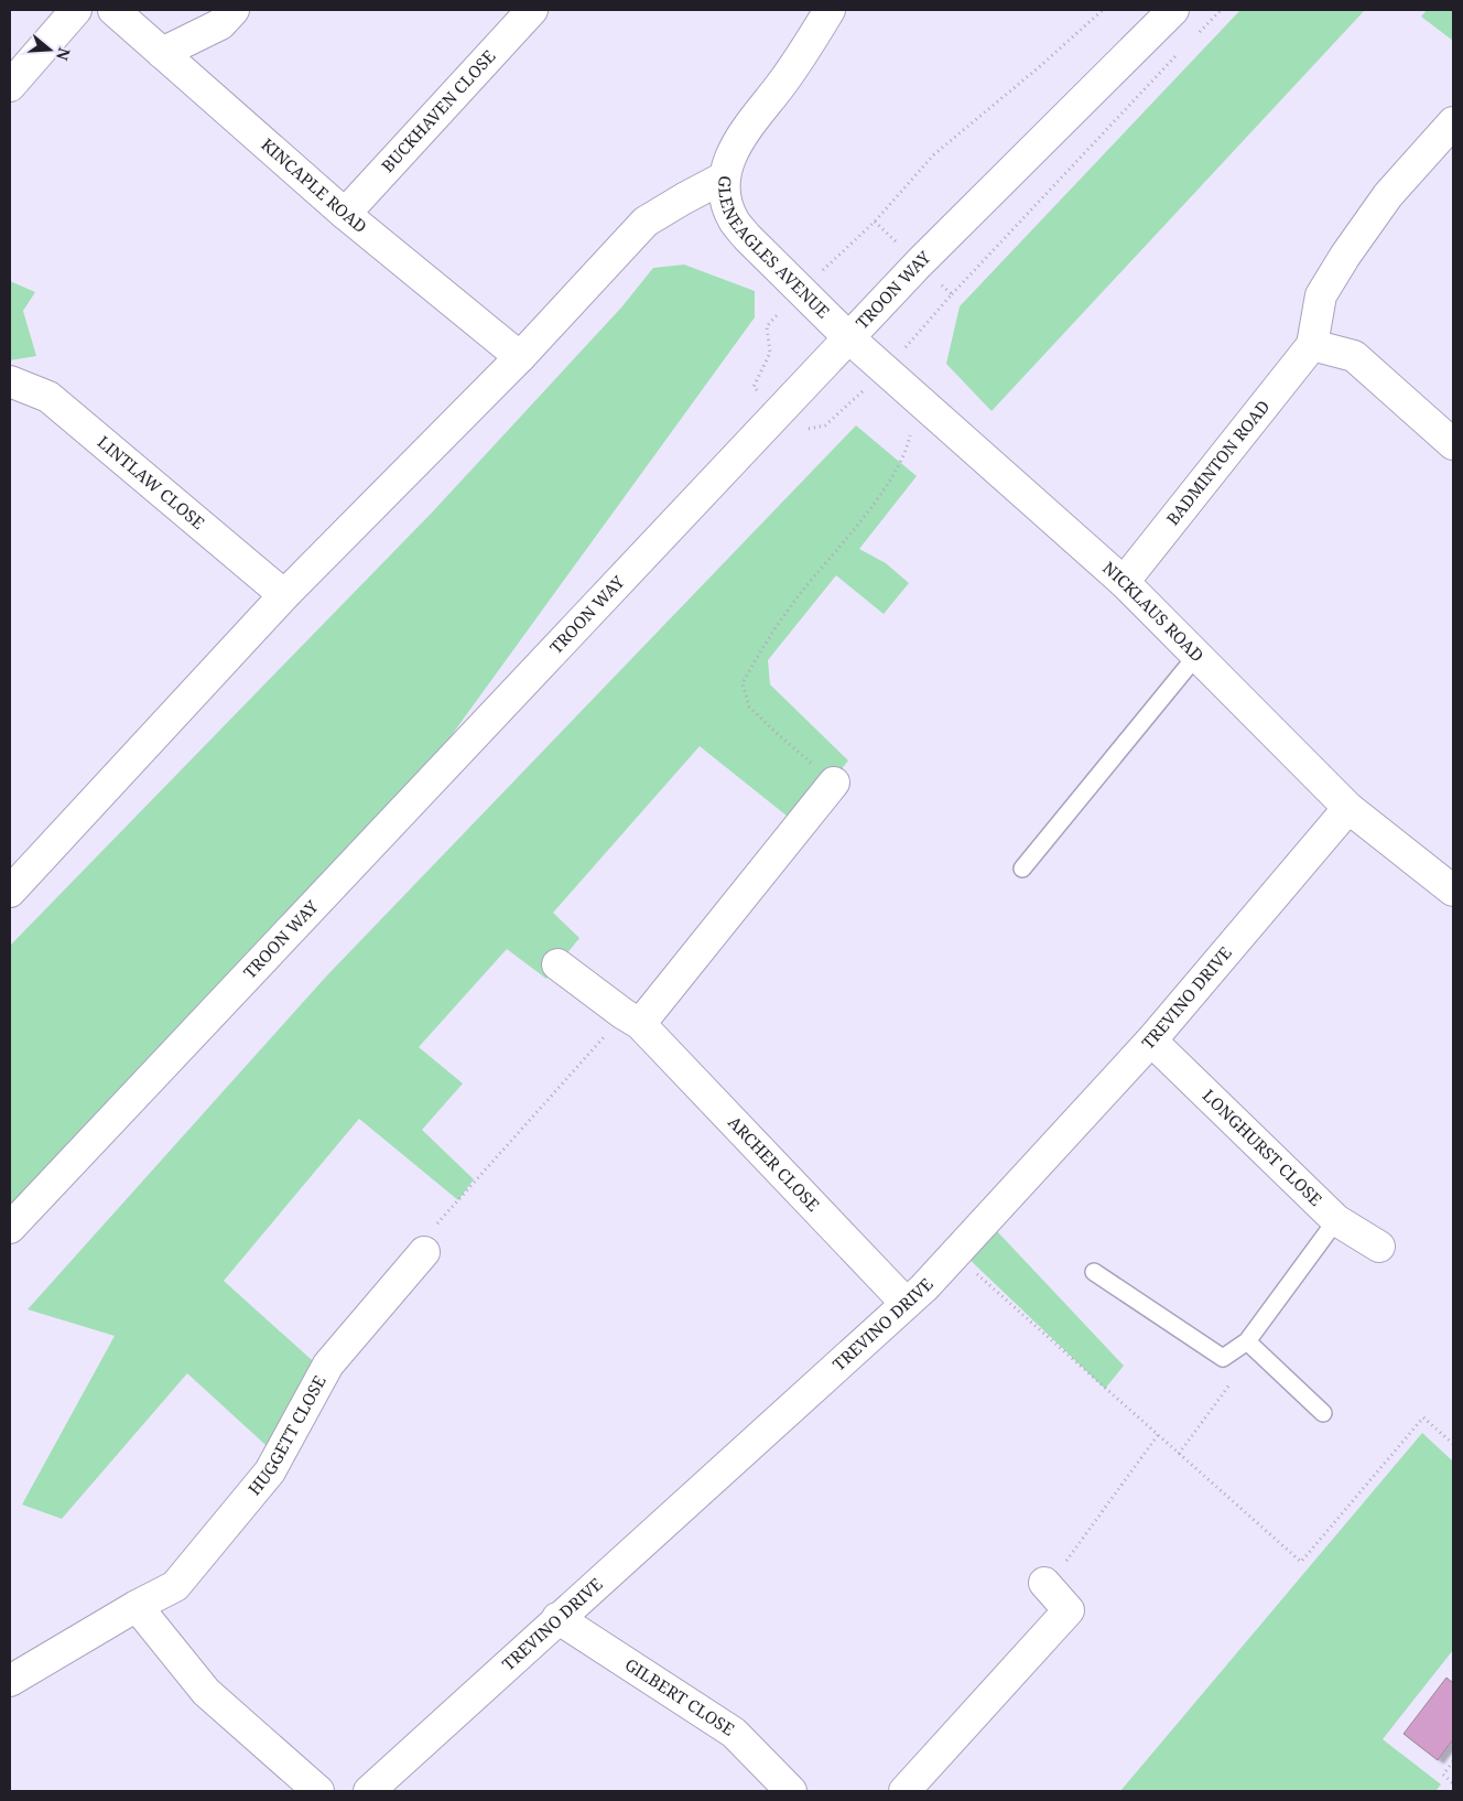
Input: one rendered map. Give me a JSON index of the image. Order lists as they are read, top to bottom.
{
  "streets": {
    "main road": [
      "BUCKHAVEN CLOSE",
      "KINCAPLE ROAD",
      "GLENEAGLES AVENUE",
      "TROON WAY",
      "BADMINTON ROAD",
      "LINTLAW CLOSE",
      "NICKLAUS ROAD",
      "TREVINO DRIVE",
      "LONGHURST CLOSE",
      "ARCHER CLOSE",
      "HUGGETT CLOSE",
      "GILBERT CLOSE"
    ]
  },
  "crossings": [
    ["BUCKHAVEN CLOSE", "KINCAPLE ROAD"],
    ["GLENEAGLES AVENUE", "TROON WAY"],
    ["GLENEAGLES AVENUE", "NICKLAUS ROAD"],
    ["TROON WAY", "NICKLAUS ROAD"],
    ["BADMINTON ROAD", "NICKLAUS ROAD"],
    ["NICKLAUS ROAD", "TREVINO DRIVE"],
    ["TREVINO DRIVE", "LONGHURST CLOSE"],
    ["TREVINO DRIVE", "ARCHER CLOSE"],
    ["TREVINO DRIVE", "GILBERT CLOSE"]
  ],
  "north": "right"
}
